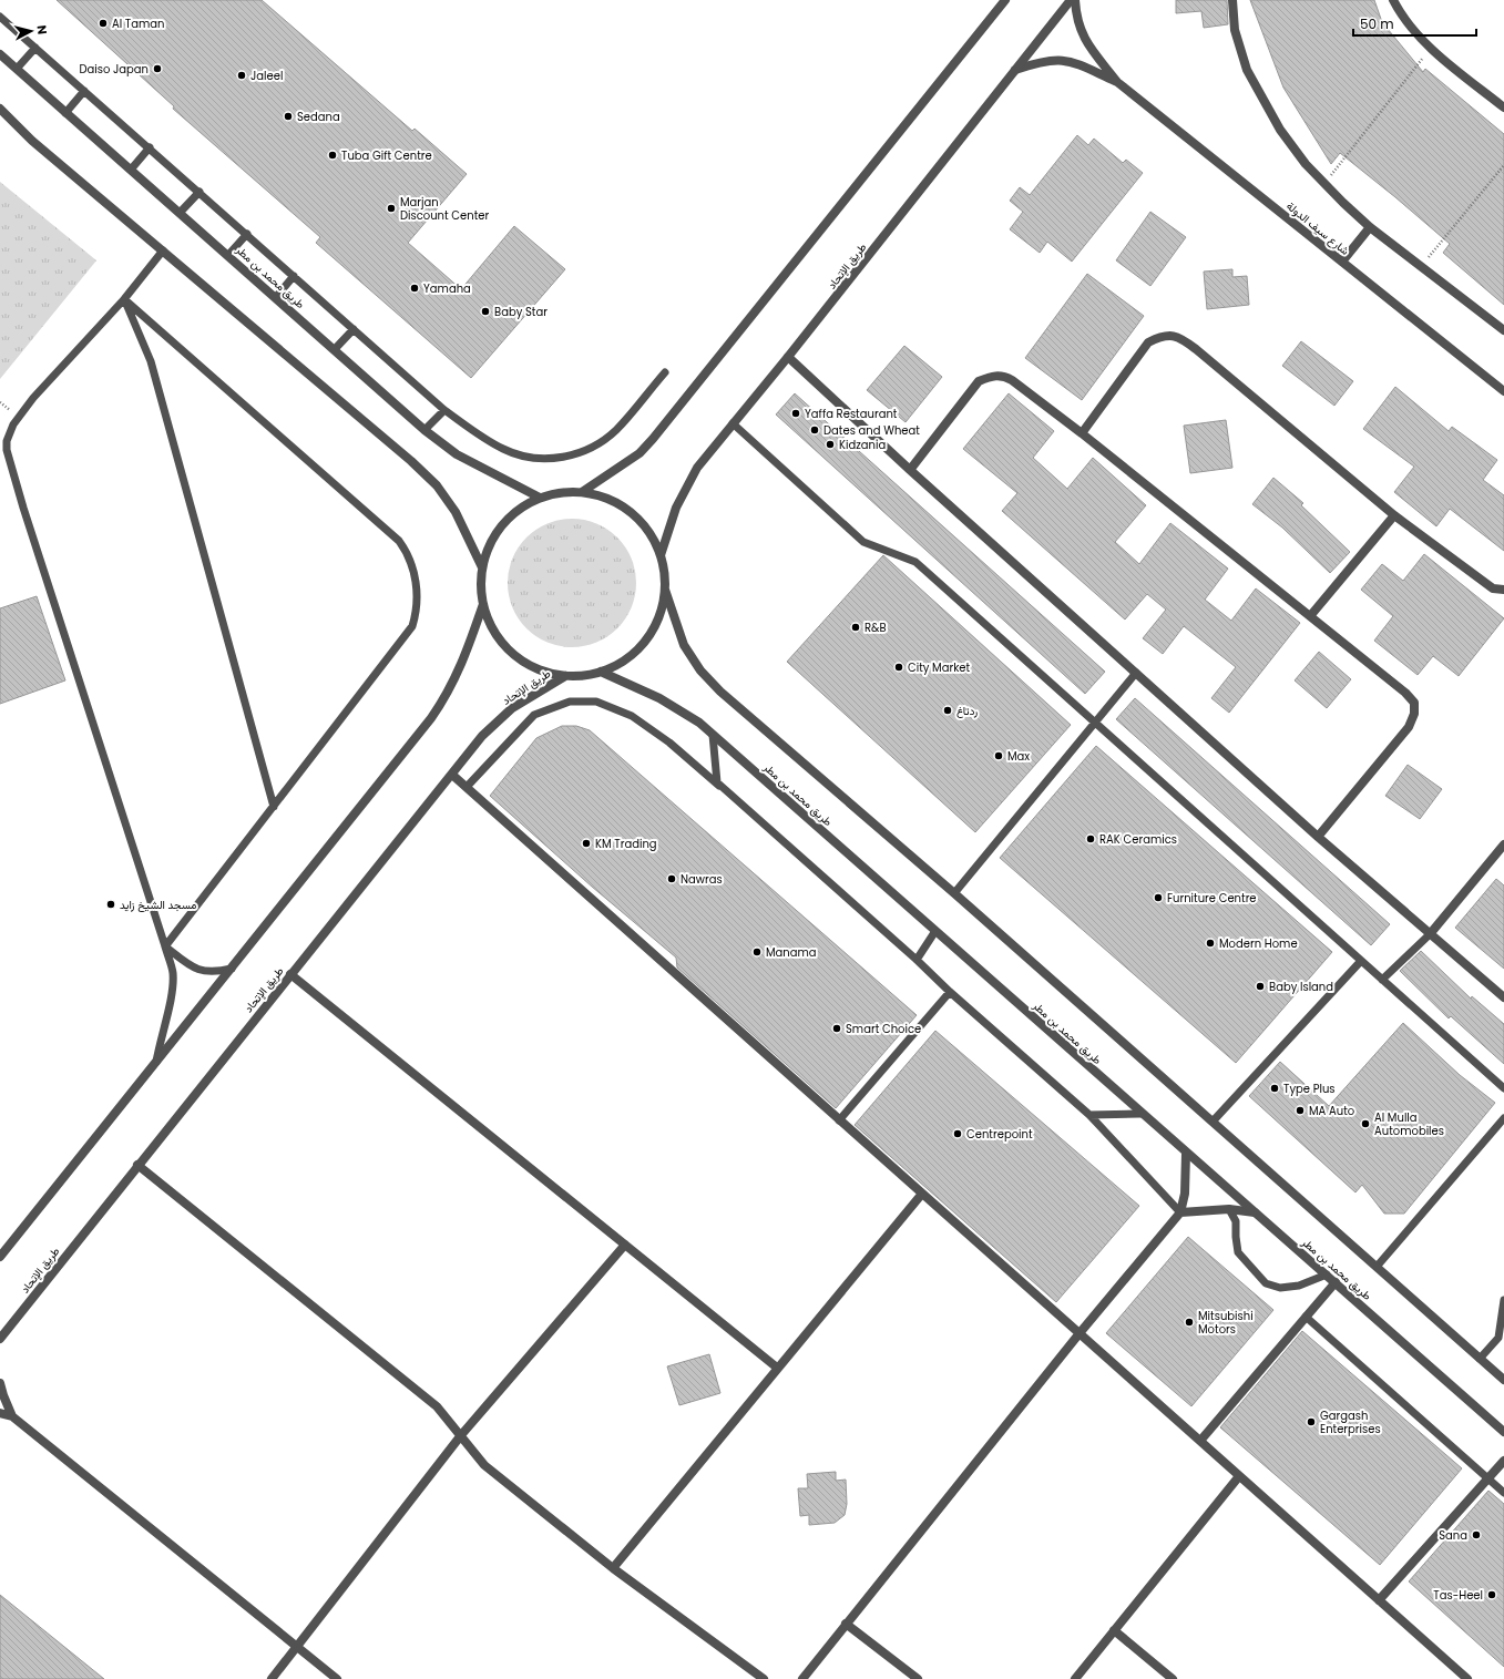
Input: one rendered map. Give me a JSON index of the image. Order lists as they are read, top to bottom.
{
  "streets": {
    "street": ["شارع سيف الدولة", "طريق اﻹتحاد", "طريق محمد بن مطر"]
  },
  "crossings": [
    ["شارع سيف الدولة", "طريق اﻹتحاد"]
  ],
  "places": [
    "Al Taman",
    "Daiso Japan",
    "Jaleel",
    "Sedana",
    "Tuba Gift Centre",
    "Marjan Discount Center",
    "Yamaha",
    "Baby Star",
    "Yaffa Restaurant",
    "Dates and Wheat",
    "Kidzania",
    "R&B",
    "City Market",
    "ردتاغ",
    "Max",
    "RAK Ceramics",
    "KM Trading",
    "Nawras",
    "Furniture Centre",
    "مسجد الشيخ زايد",
    "Modern Home",
    "Manama",
    "Baby Island",
    "Smart Choice",
    "Type Plus",
    "MA Auto",
    "Al Mulla Automobiles",
    "Centrepoint",
    "Mitsubishi Motors",
    "Gargash Enterprises",
    "Sana",
    "Tas-Heel"
  ],
  "scale_bar": "50 m",
  "north": "right"
}
